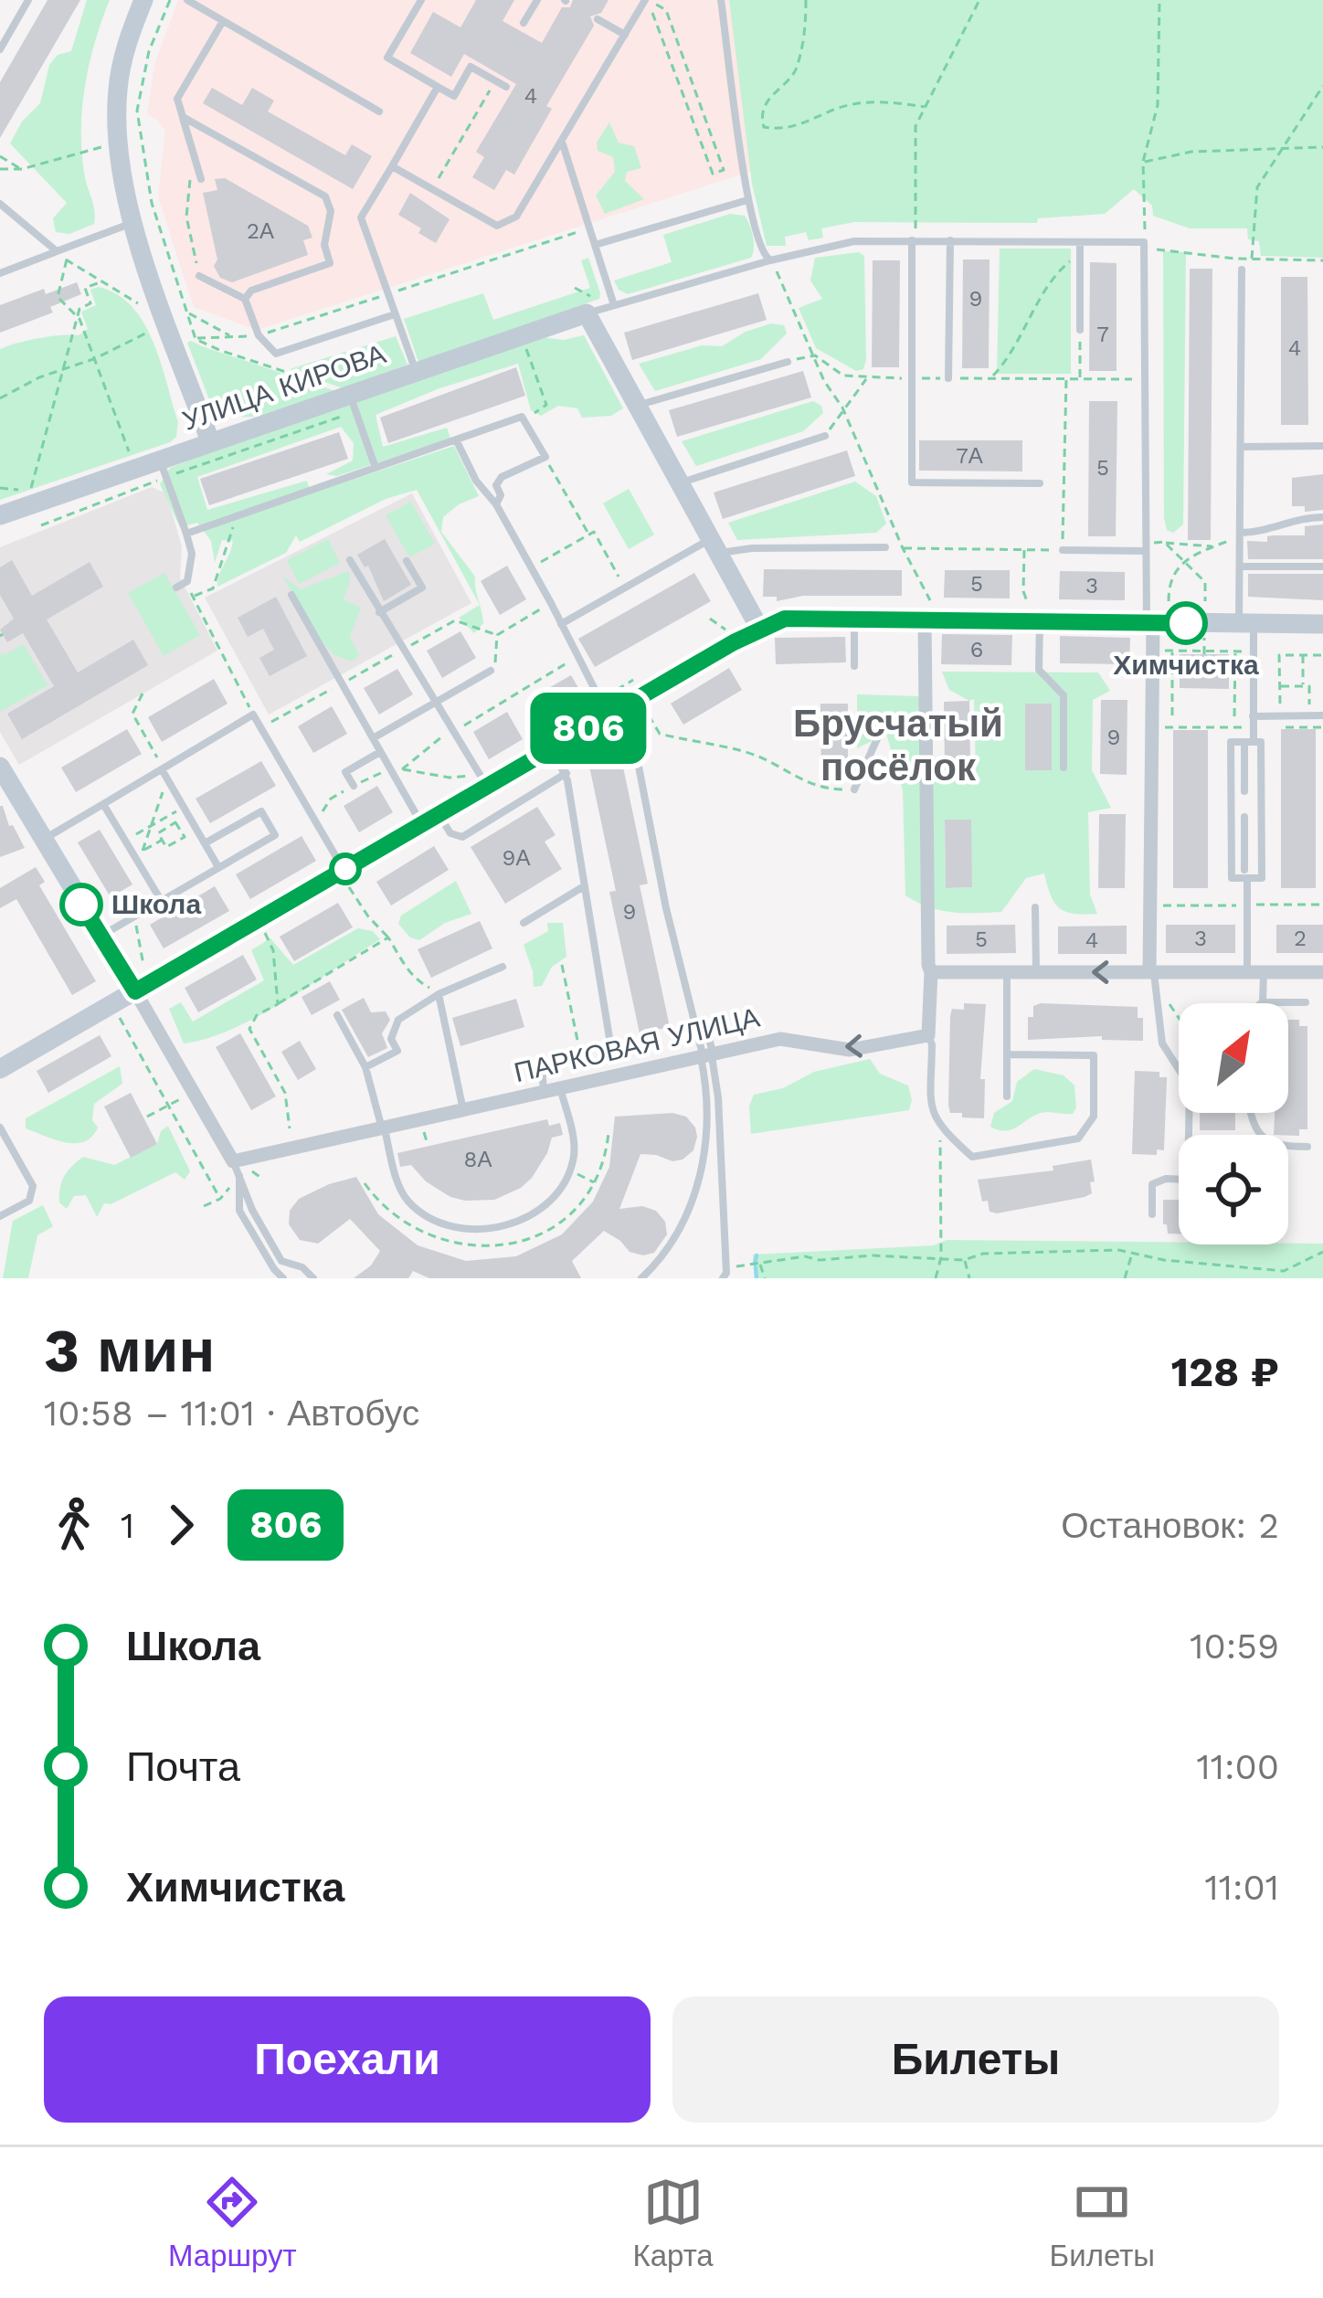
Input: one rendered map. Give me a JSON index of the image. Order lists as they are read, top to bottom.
{
  "streets": {
    "street": ["УЛИЦА КИРОВА", "ПАРКОВАЯ УЛИЦА"]
  },
  "districts": ["Брусчатый посёлок"],
  "places": ["Химчистка", "Школа"],
  "lines": ["bus line 806"],
  "house_numbers": [
    "4",
    "2А",
    "9",
    "7",
    "4",
    "7А",
    "5",
    "5",
    "3",
    "6",
    "9",
    "9А",
    "9",
    "3",
    "2",
    "5",
    "4",
    "8А"
  ],
  "north": "top right",
  "page": {
    "on_map": "806",
    "heading": ["3 мин", "10:58 – 11:01 · Автобус", "128 ₽"],
    "legs": ["1", "806", "Остановок: 2"],
    "list": [
      {
        "name": "Школа",
        "value": "10:59"
      },
      {
        "name": "Почта",
        "value": "11:00"
      },
      {
        "name": "Химчистка",
        "value": "11:01"
      }
    ],
    "buttons": ["Поехали", "Билеты"],
    "tabs": ["Маршрут", "Карта", "Билеты"]
  }
}
